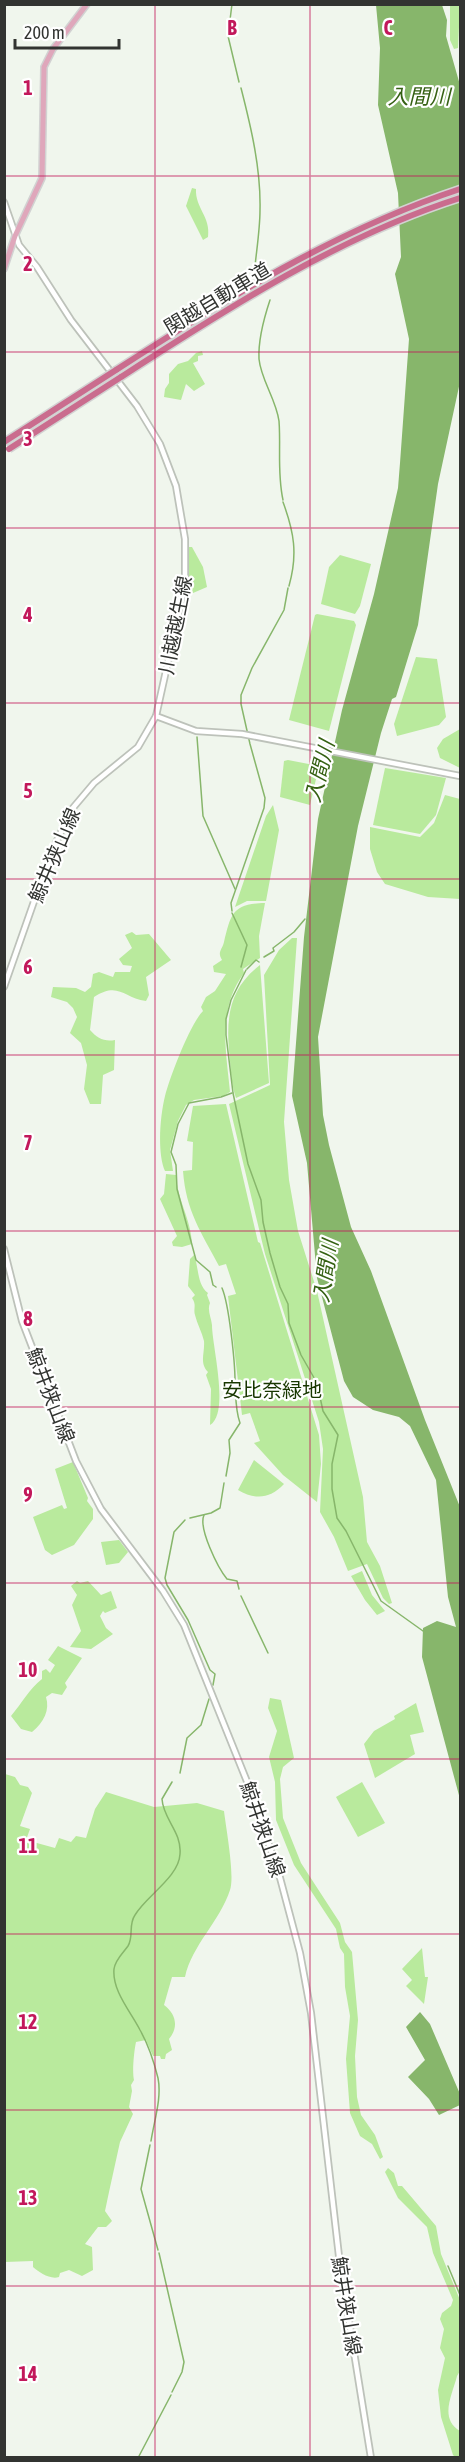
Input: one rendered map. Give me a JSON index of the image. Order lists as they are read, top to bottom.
{
  "streets": {
    "highway": ["関越自動車道"],
    "main road": ["川越越生線", "鯨井狭山線"]
  },
  "crossings": [
    ["川越越生線", "鯨井狭山線"]
  ],
  "water": ["入間川"],
  "parks": ["安比奈緑地"],
  "scale_bar": "200 m",
  "grid": {
    "columns": ["B", "C"],
    "rows": [
      "1",
      "2",
      "3",
      "4",
      "5",
      "6",
      "7",
      "8",
      "9",
      "10",
      "11",
      "12",
      "13",
      "14"
    ]
  }
}
